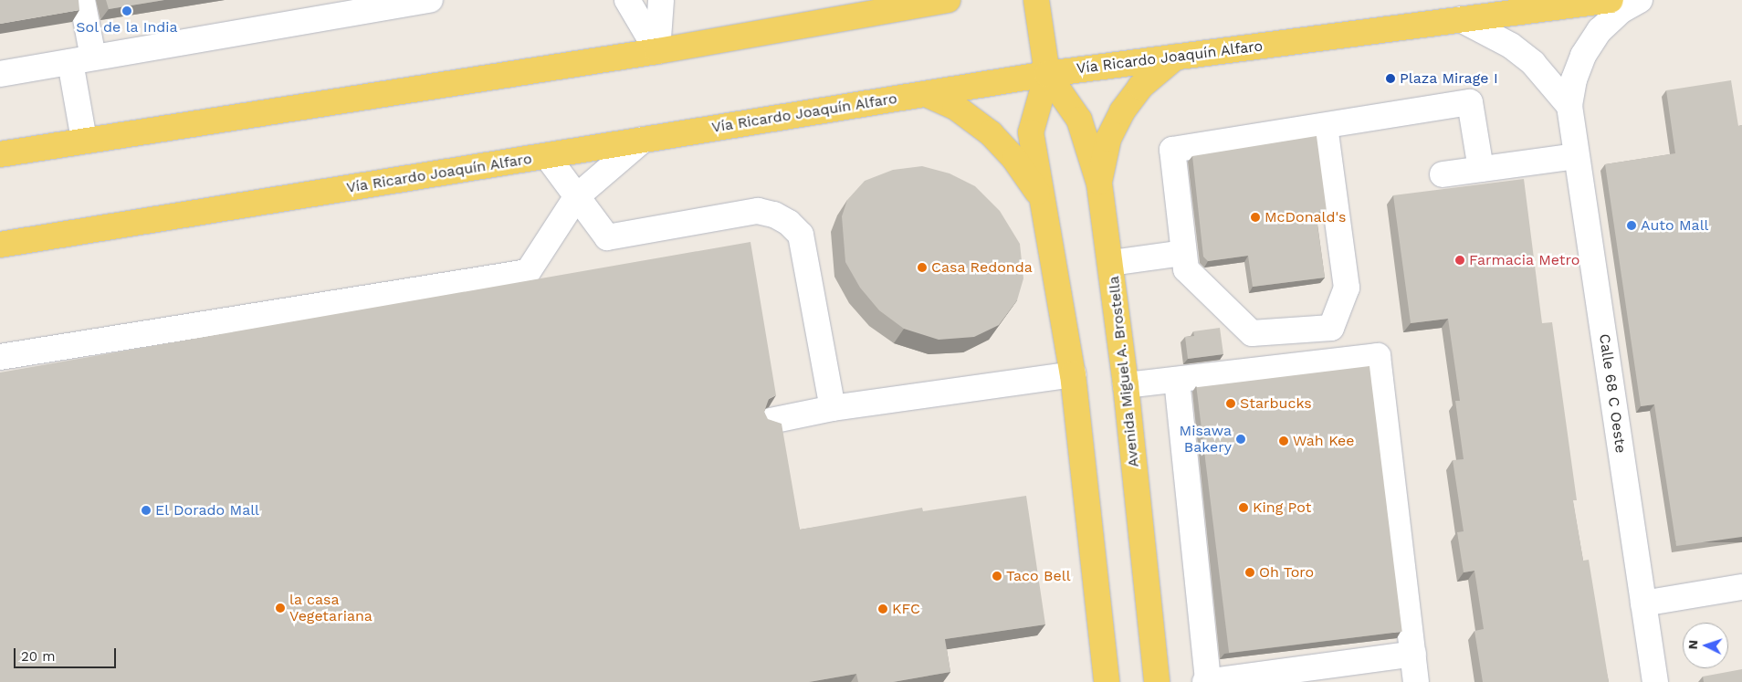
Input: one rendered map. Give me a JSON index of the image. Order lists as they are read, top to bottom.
{
  "streets": {
    "main road": ["Vía Ricardo Joaquín Alfaro", "Avenida Miguel A. Brostella"],
    "street": ["Calle 68 C Oeste"]
  },
  "crossings": [
    ["Vía Ricardo Joaquín Alfaro", "Avenida Miguel A. Brostella"]
  ],
  "places": [
    "Sol de la India",
    "Plaza Mirage I",
    "McDonald's",
    "Auto Mall",
    "Farmacia Metro",
    "Casa Redonda",
    "Starbucks",
    "Misawa Bakery",
    "Wah Kee",
    "King Pot",
    "El Dorado Mall",
    "Oh Toro",
    "Taco Bell",
    "la casa Vegetariana",
    "KFC"
  ],
  "scale_bar": "20 m",
  "north": "left"
}
